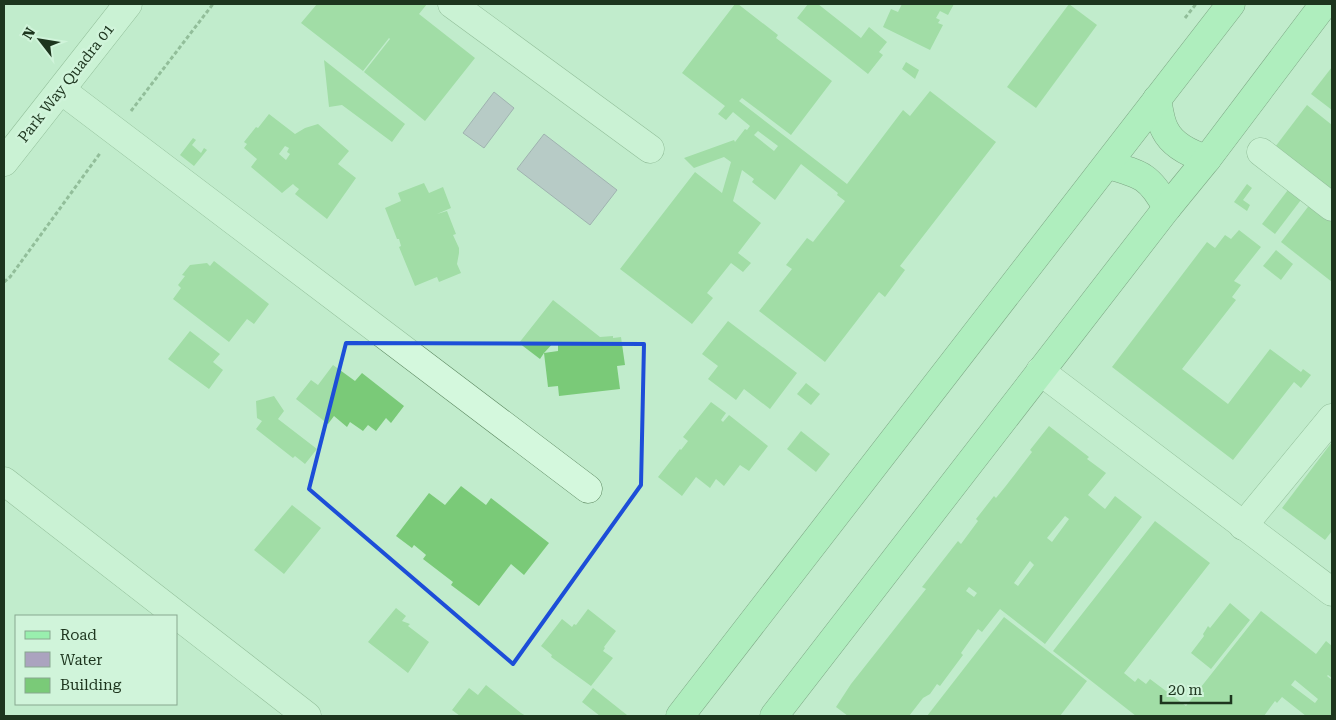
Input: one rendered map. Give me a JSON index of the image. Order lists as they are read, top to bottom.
{
  "streets": {
    "street": ["Park Way Quadra 01"]
  },
  "legend": ["Road", "Water", "Building"],
  "scale_bar": "20 m",
  "north": "top left"
}
